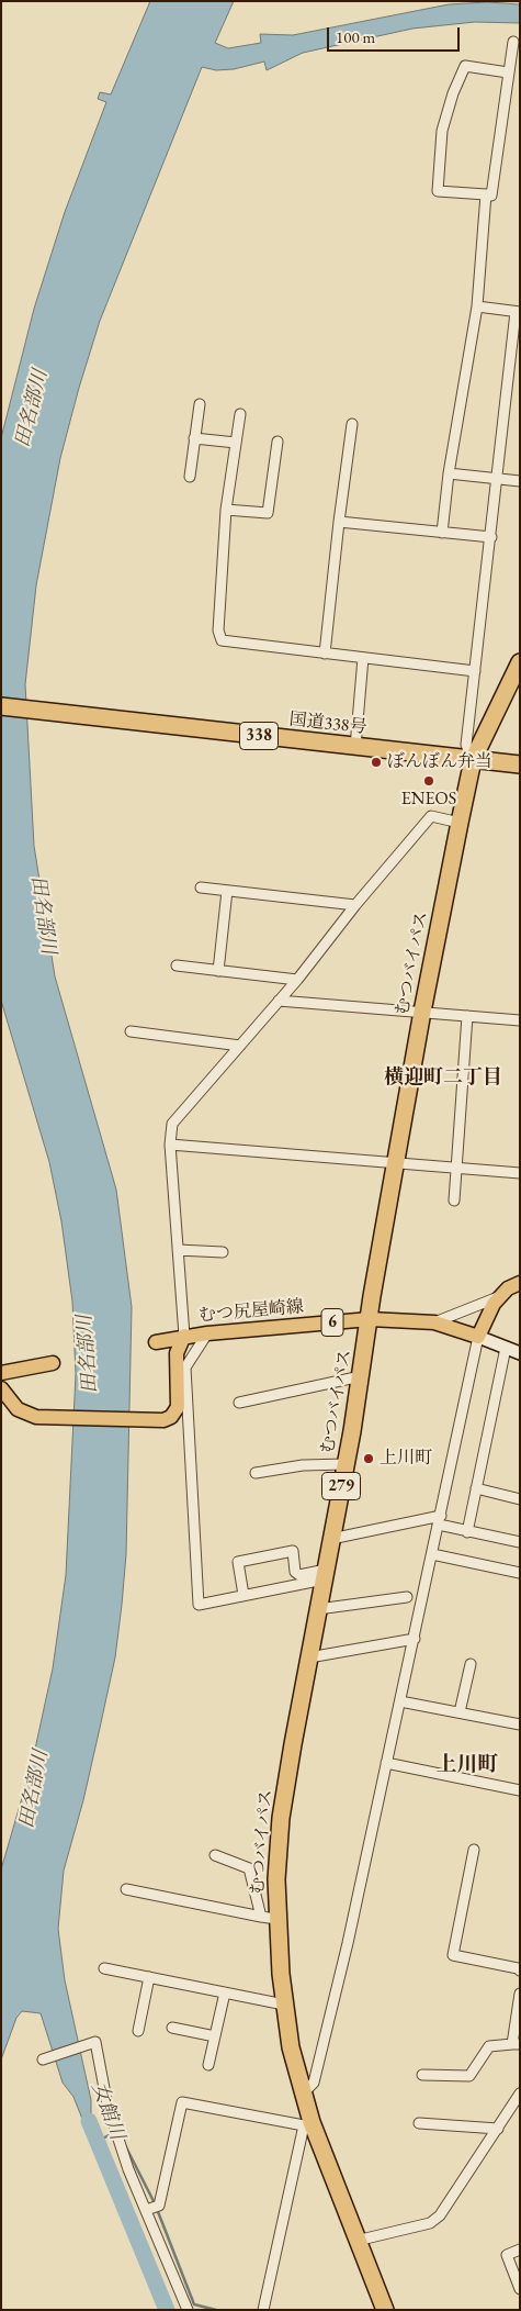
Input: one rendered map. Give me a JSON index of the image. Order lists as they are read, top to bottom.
{
  "streets": {
    "highway": [
      "国道338号",
      "338",
      "むつバイパス",
      "279"
    ],
    "main road": ["むつ尻屋崎線", "6"]
  },
  "crossings": [
    ["国道338号", "むつバイパス"],
    ["むつバイパス", "むつ尻屋崎線"]
  ],
  "districts": ["横迎町二丁目", "上川町"],
  "water": ["田名部川", "女館川"],
  "places": ["ぼんぼん弁当", "ENEOS", "上川町"],
  "scale_bar": "100 m"
}
